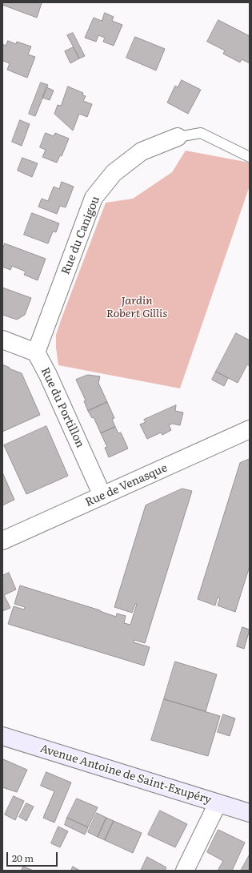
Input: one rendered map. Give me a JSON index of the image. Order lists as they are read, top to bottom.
{
  "streets": {
    "main road": ["Avenue Antoine de Saint-Exupéry"],
    "street": ["Rue du Canigou", "Rue du Portillon", "Rue de Venasque"]
  },
  "crossings": [
    ["Rue du Canigou", "Rue du Portillon"],
    ["Rue du Portillon", "Rue de Venasque"]
  ],
  "parks": ["Jardin Robert Gillis"],
  "scale_bar": "20 m"
}
